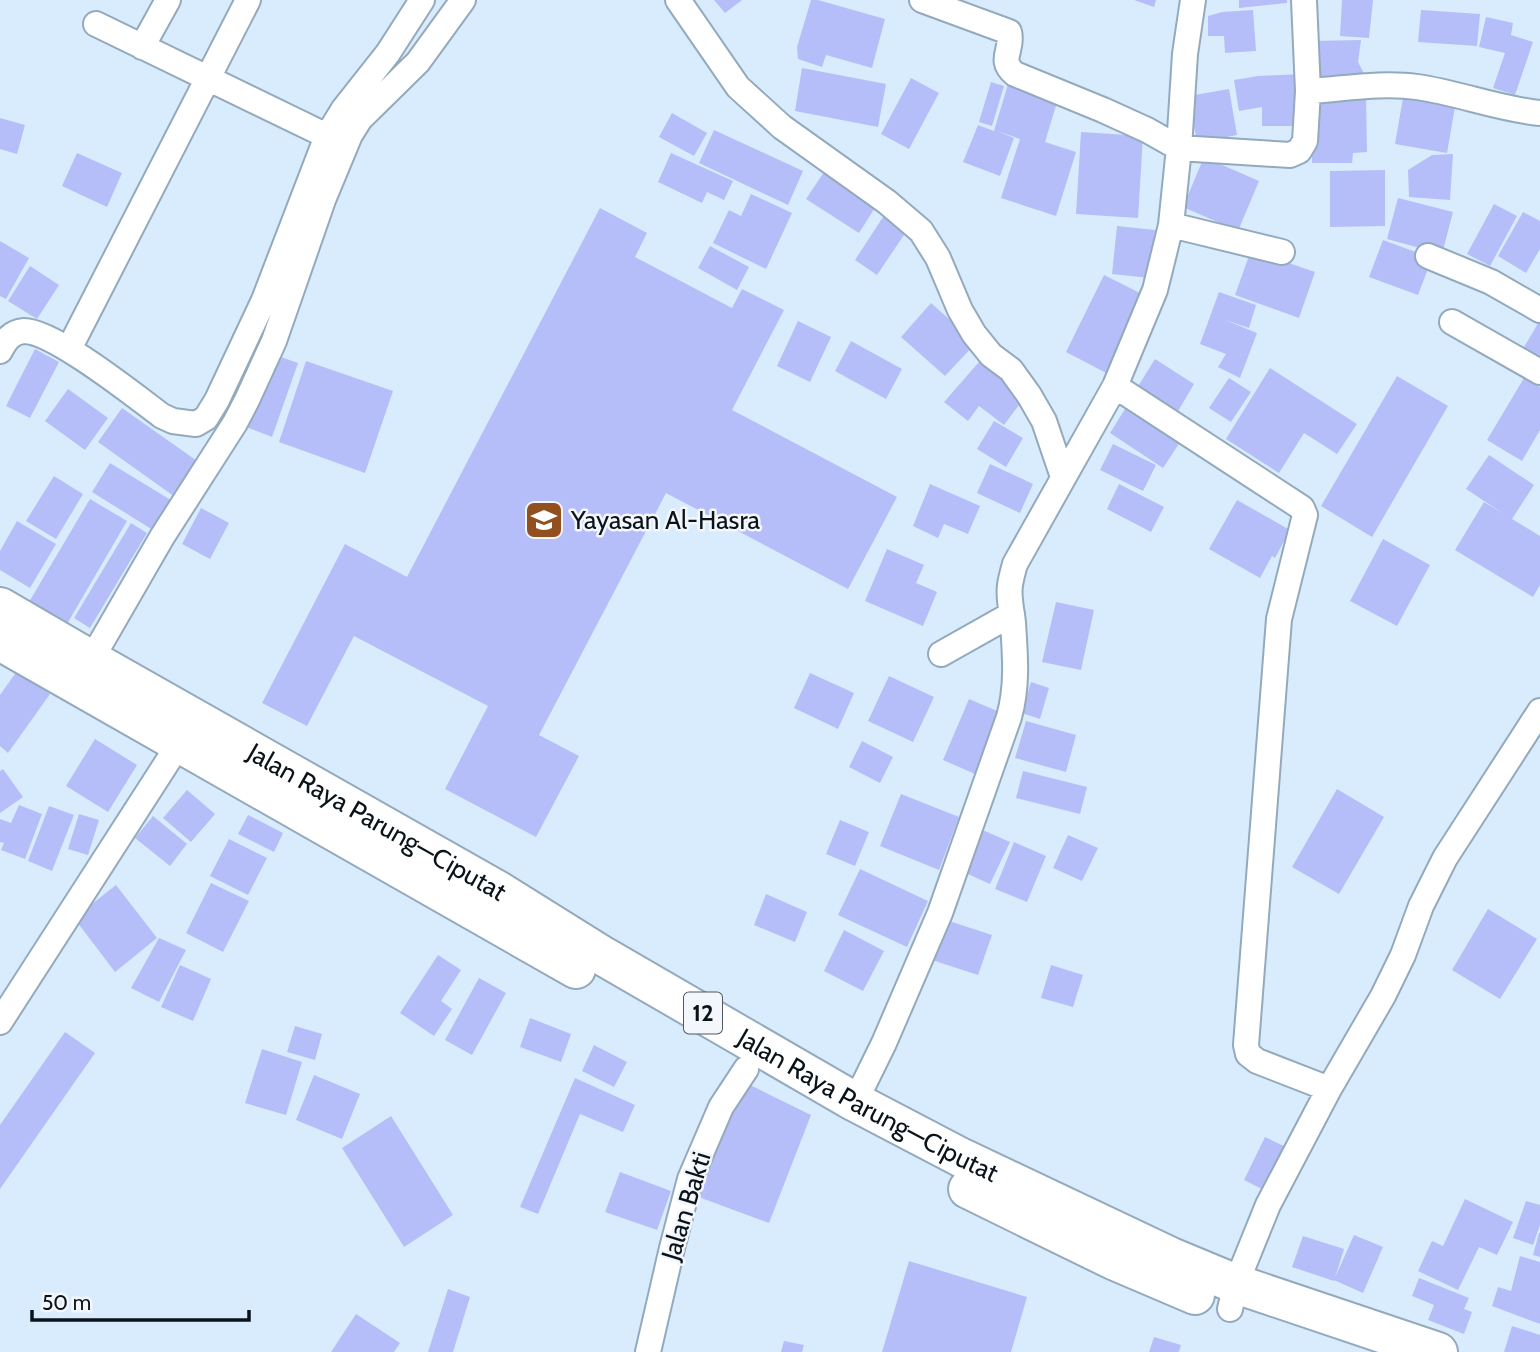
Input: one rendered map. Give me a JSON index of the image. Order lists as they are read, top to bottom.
{
  "streets": {
    "highway": ["Jalan Raya Parung—Ciputat", "12"],
    "street": ["Jalan Bakti"]
  },
  "crossings": [
    ["Jalan Raya Parung—Ciputat", "Jalan Bakti"]
  ],
  "places": {
    "school or university": ["Yayasan Al-Hasra"]
  },
  "scale_bar": "50 m"
}
